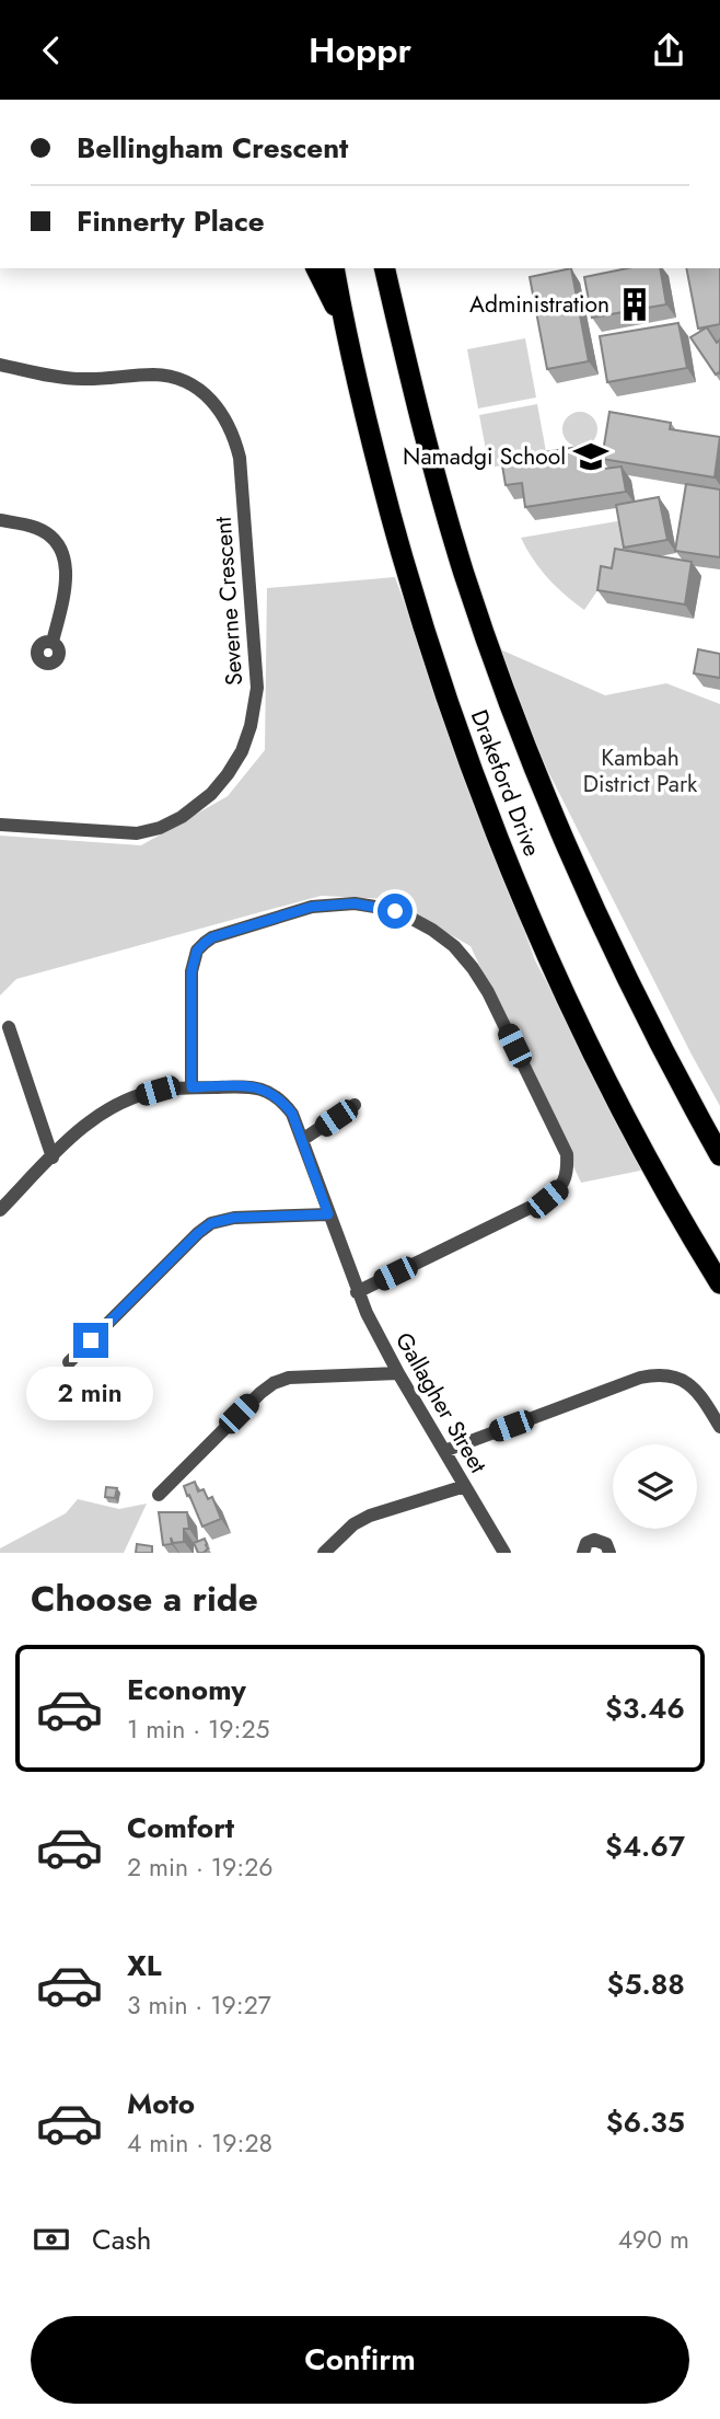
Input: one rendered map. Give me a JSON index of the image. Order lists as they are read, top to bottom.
{
  "streets": {
    "highway": ["Drakeford Drive"],
    "street": ["Severne Crescent", "Gallagher Street"]
  },
  "parks": ["Kambah District Park"],
  "places": {
    "building": ["Administration"],
    "school or university": ["Namadgi School"]
  },
  "page": {
    "header": "Hoppr",
    "banner": ["Bellingham Crescent", "Finnerty Place"],
    "bubble": "2 min",
    "heading": "Choose a ride",
    "list": [
      {
        "name": "Economy",
        "note": "1 min · 19:25",
        "value": "$3.46"
      },
      {
        "name": "Comfort",
        "note": "2 min · 19:26",
        "value": "$4.67"
      },
      {
        "name": "XL",
        "note": "3 min · 19:27",
        "value": "$5.88"
      },
      {
        "name": "Moto",
        "note": "4 min · 19:28",
        "value": "$6.35"
      }
    ],
    "pay": ["Cash", "490 m"],
    "buttons": "Confirm"
  }
}
